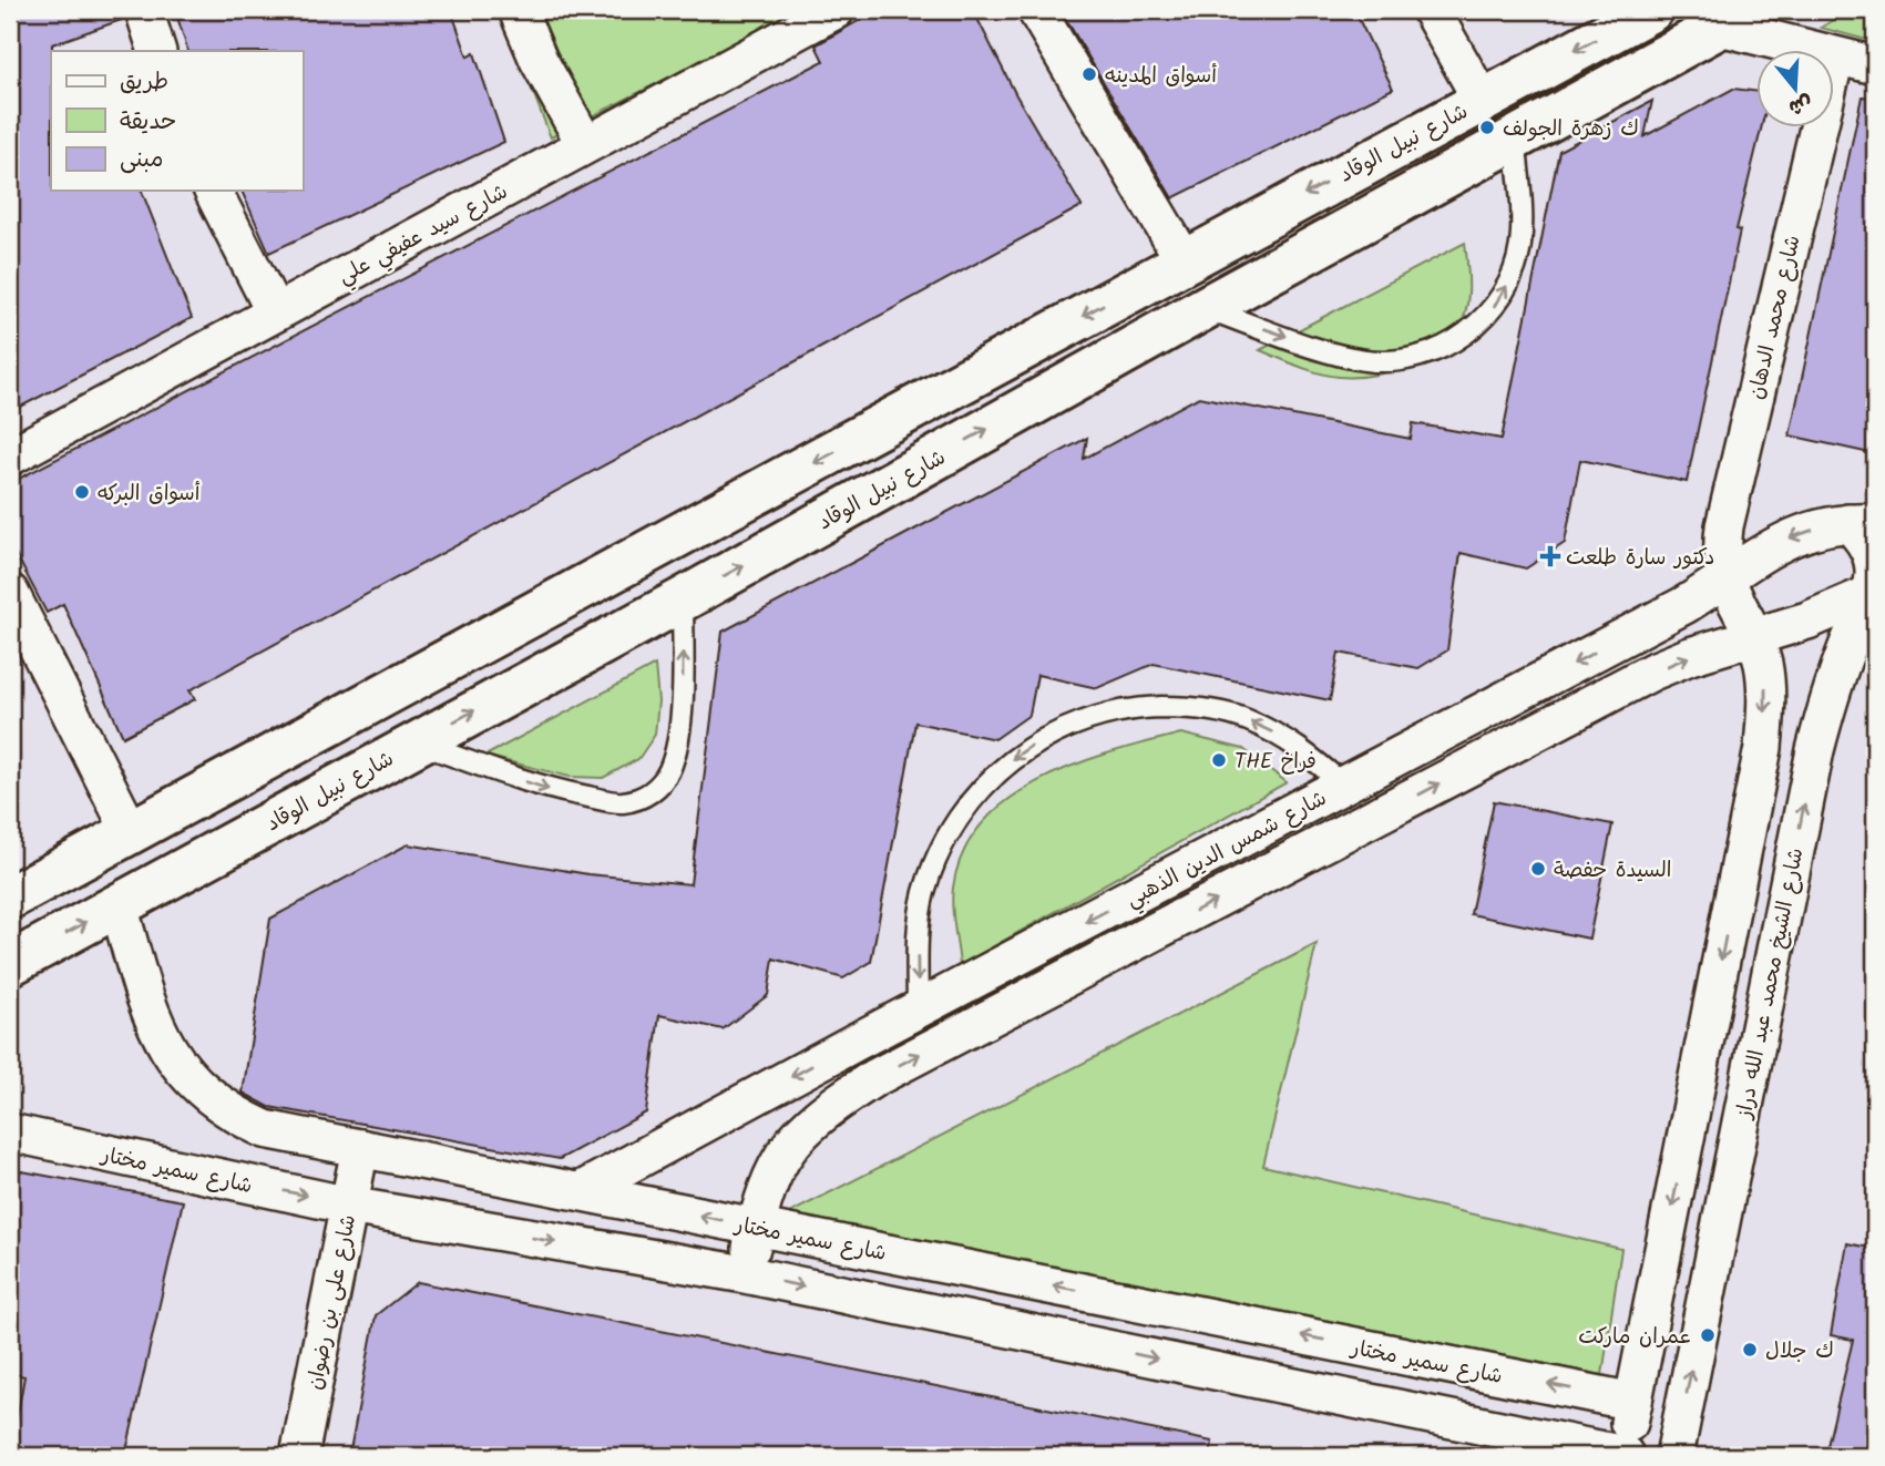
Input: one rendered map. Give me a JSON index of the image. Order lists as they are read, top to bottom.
{
  "streets": {
    "street": [
      "شارع نبيل الوقاد",
      "شارع سيد عفيفي علي",
      "شارع محمد الدهان",
      "شارع شمس الدين الذهبي",
      "شارع الشيخ محمد عبد الله دراز",
      "شارع سمير مختار",
      "شارع على بن رضوان"
    ]
  },
  "crossings": [
    ["شارع نبيل الوقاد", "شارع سمير مختار"],
    ["شارع محمد الدهان", "شارع شمس الدين الذهبي"],
    ["شارع شمس الدين الذهبي", "شارع الشيخ محمد عبد الله دراز"],
    ["شارع شمس الدين الذهبي", "شارع سمير مختار"],
    ["شارع سمير مختار", "شارع على بن رضوان"]
  ],
  "places": {
    "other": [
      "أسواق المدينه",
      "ك زهرة الجولف",
      "أسواق البركه",
      "THE فراخ",
      "السيدة حفصة",
      "عمران ماركت",
      "ك جلال"
    ],
    "health": ["دكتور سارة طلعت"]
  },
  "legend": ["طريق", "حديقة", "مبنى"],
  "north": "bottom"
}
